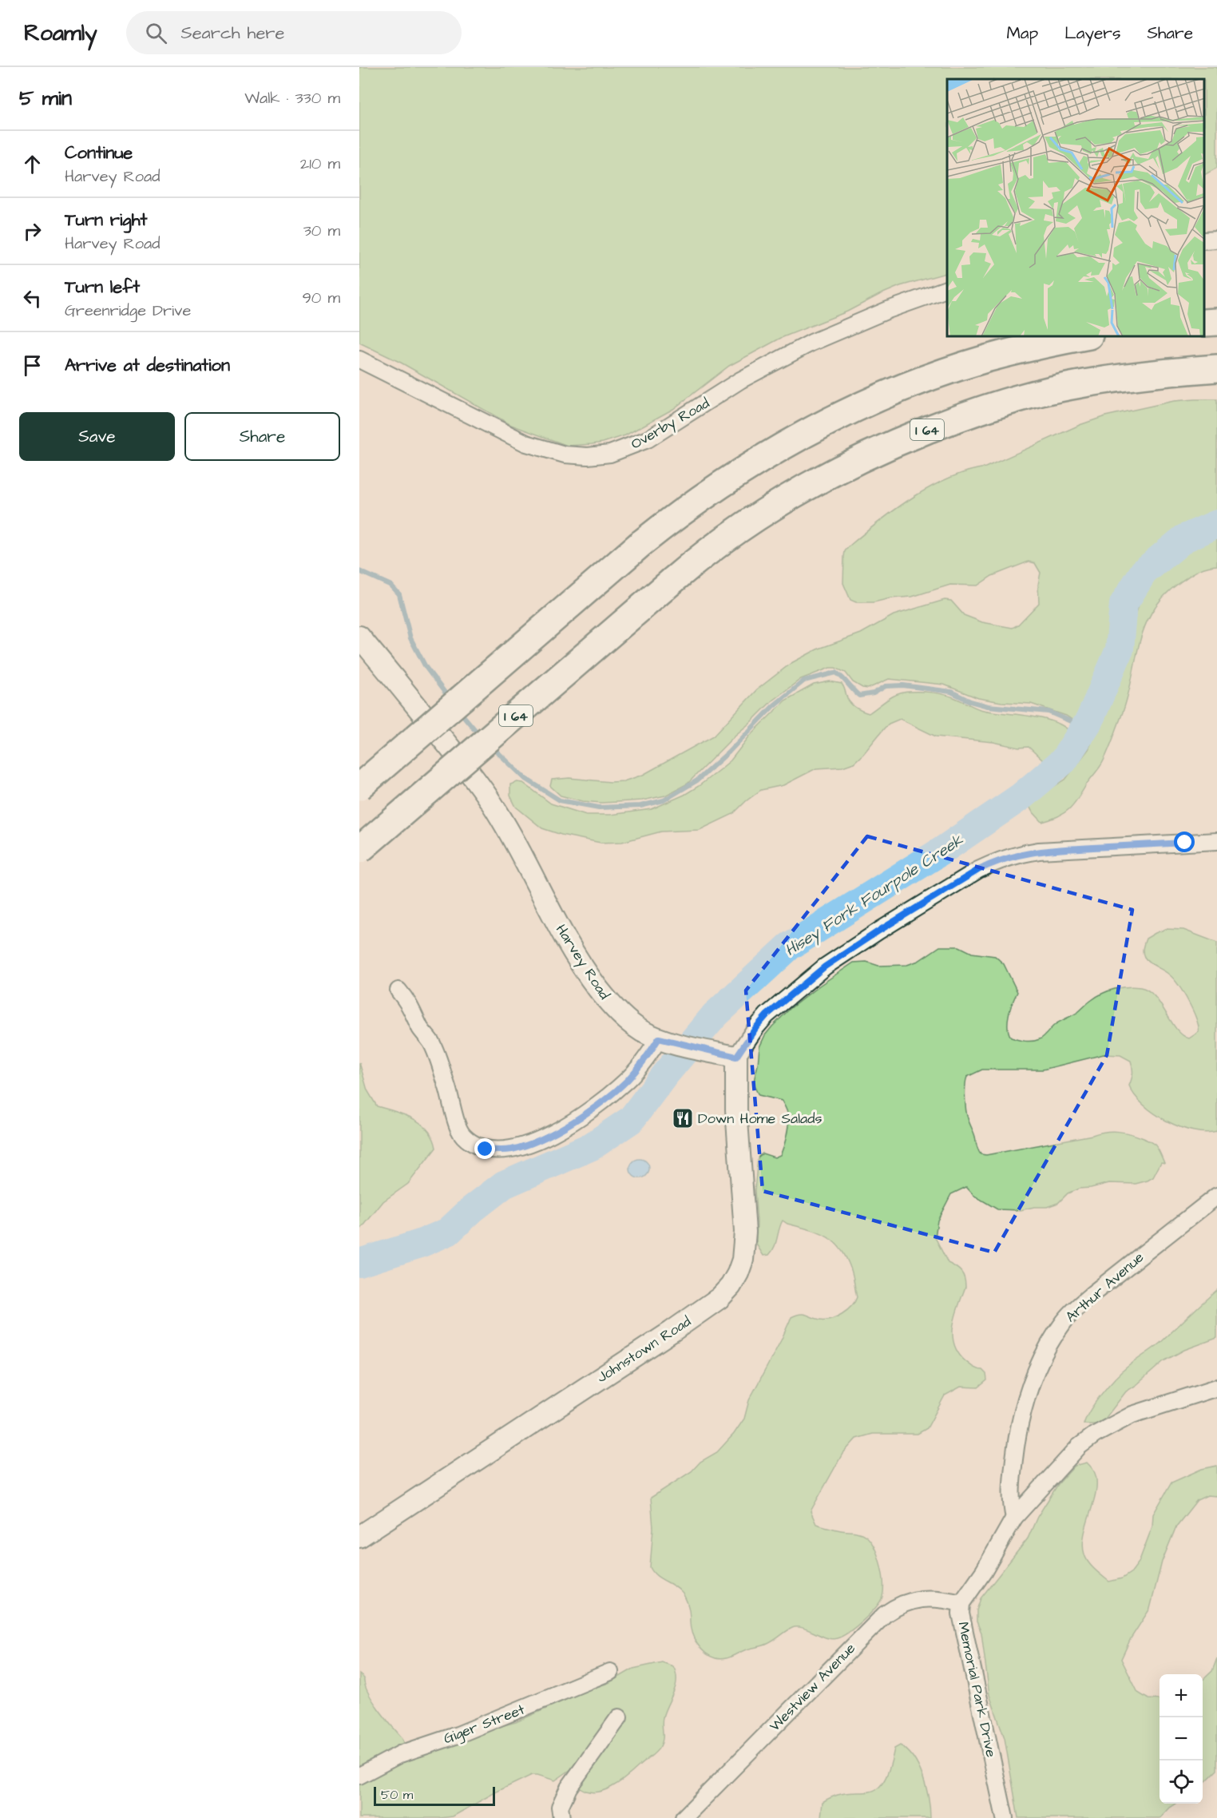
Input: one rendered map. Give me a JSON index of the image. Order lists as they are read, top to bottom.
{
  "streets": {
    "highway": ["I 64"],
    "street": [
      "Overby Road",
      "Harvey Road",
      "Arthur Avenue",
      "Johnstown Road",
      "Westview Avenue",
      "Memorial Park Drive",
      "Giger Street"
    ]
  },
  "crossings": [
    ["Harvey Road", "Johnstown Road"],
    ["Arthur Avenue", "Memorial Park Drive"],
    ["Westview Avenue", "Memorial Park Drive"]
  ],
  "water": ["Hisey Fork Fourpole Creek"],
  "places": {
    "restaurant": ["Down Home Salads"]
  },
  "scale_bar": "50 m",
  "page": {
    "header": "Roamly",
    "search": "Search here",
    "nav": ["Map", "Layers", "Share"],
    "heading": ["5 min", "Walk · 330 m"],
    "list": [
      ["Continue", "Harvey Road", "210 m"],
      ["Turn right", "Harvey Road", "30 m"],
      ["Turn left", "Greenridge Drive", "90 m"],
      "Arrive at destination"
    ],
    "buttons": ["Save", "Share"],
    "map_buttons": ["+", "−"],
    "scale": "50 m"
  }
}
